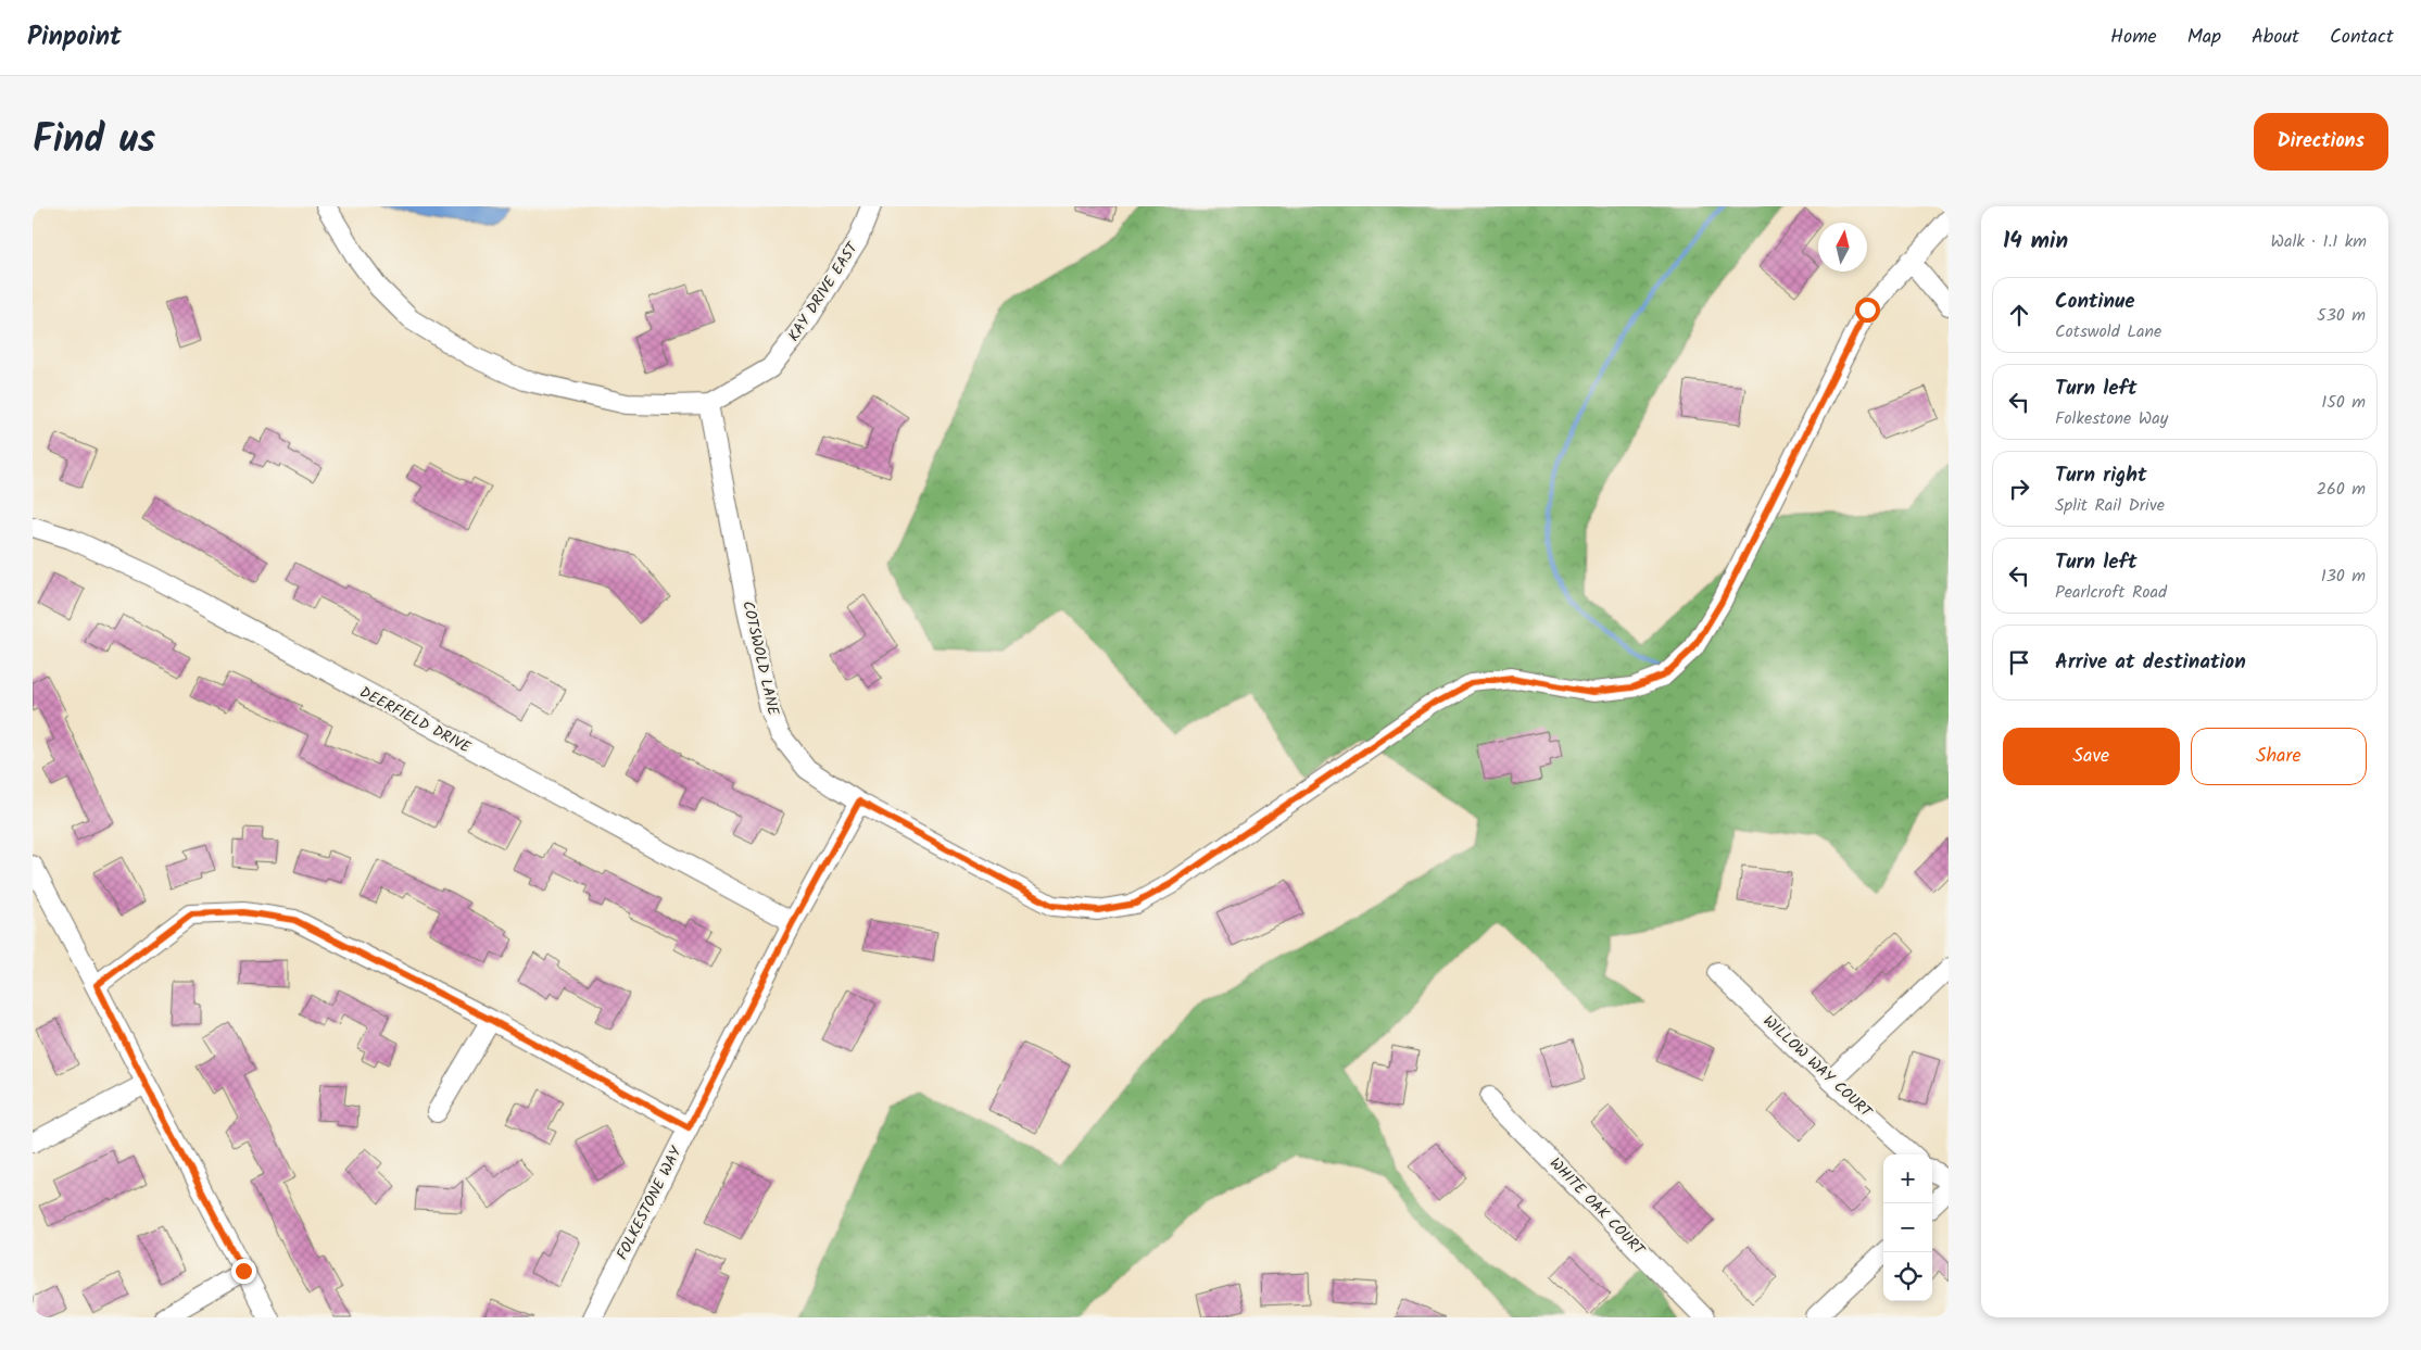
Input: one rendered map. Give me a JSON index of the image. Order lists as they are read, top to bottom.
{
  "streets": {
    "street": [
      "KAY DRIVE EAST",
      "COTSWOLD LANE",
      "DEERFIELD DRIVE",
      "WILLOW WAY COURT",
      "FOLKESTONE WAY",
      "WHITE OAK COURT"
    ]
  },
  "crossings": [
    ["KAY DRIVE EAST", "COTSWOLD LANE"],
    ["COTSWOLD LANE", "FOLKESTONE WAY"],
    ["DEERFIELD DRIVE", "FOLKESTONE WAY"]
  ],
  "north": "top",
  "page": {
    "header": "Pinpoint",
    "nav": [
      "Home",
      "Map",
      "About",
      "Contact"
    ],
    "title": "Find us",
    "buttons": [
      "Directions",
      ["Save", "Share"]
    ],
    "heading": ["14 min", "Walk · 1.1 km"],
    "list": [
      ["Continue", "Cotswold Lane", "530 m"],
      ["Turn left", "Folkestone Way", "150 m"],
      ["Turn right", "Split Rail Drive", "260 m"],
      ["Turn left", "Pearlcroft Road", "130 m"],
      "Arrive at destination"
    ],
    "map_buttons": ["+", "−"]
  }
}
